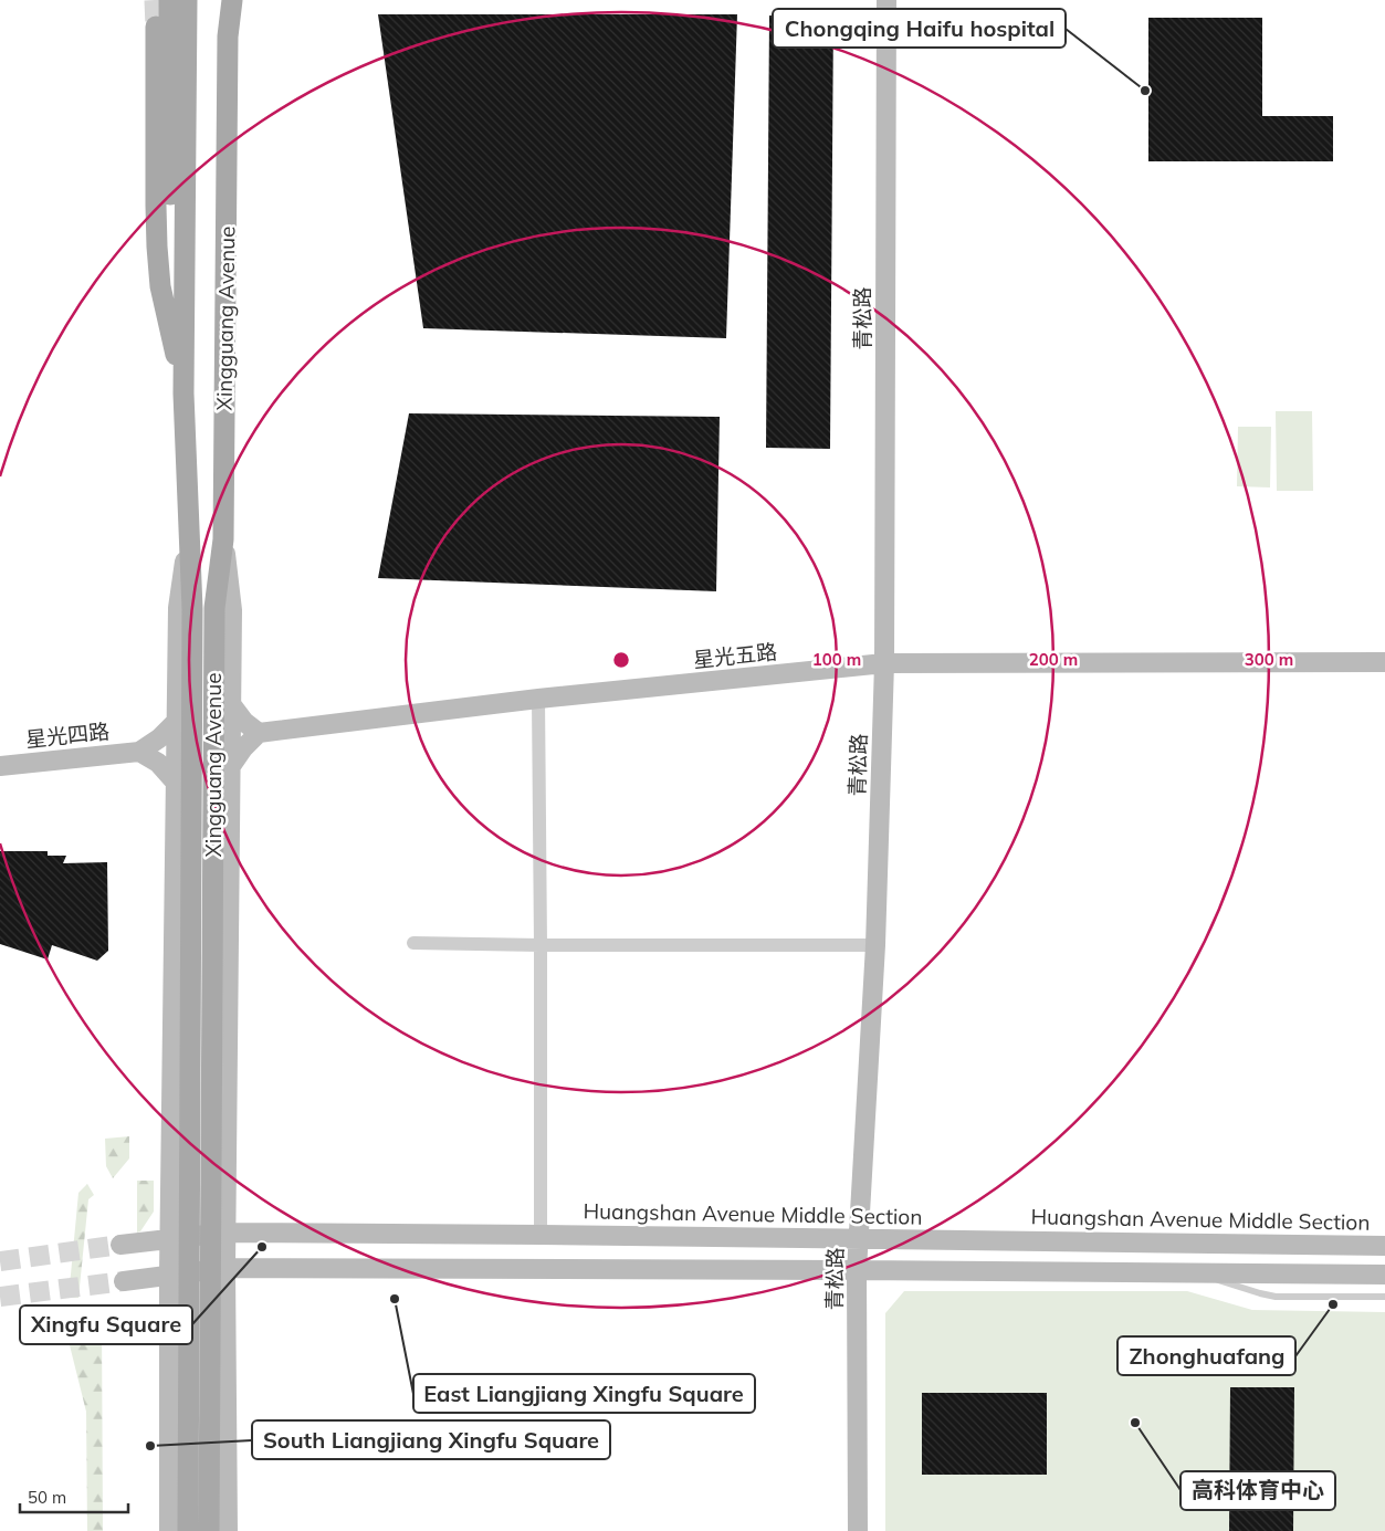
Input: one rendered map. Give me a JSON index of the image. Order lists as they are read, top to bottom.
{
  "streets": {
    "main road": ["Xingguang Avenue"],
    "street": [
      "青松路",
      "星光五路",
      "星光四路",
      "Huangshan Avenue Middle Section"
    ]
  },
  "crossings": [
    ["青松路", "星光五路"],
    ["青松路", "Huangshan Avenue Middle Section"]
  ],
  "places": [
    "Chongqing Haifu hospital",
    "Xingfu Square",
    "East Liangjiang Xingfu Square",
    "Zhonghuafang",
    "高科体育中心",
    "South Liangjiang Xingfu Square"
  ],
  "scale_bar": "50 m",
  "rings": ["100 m", "200 m", "300 m"]
}
